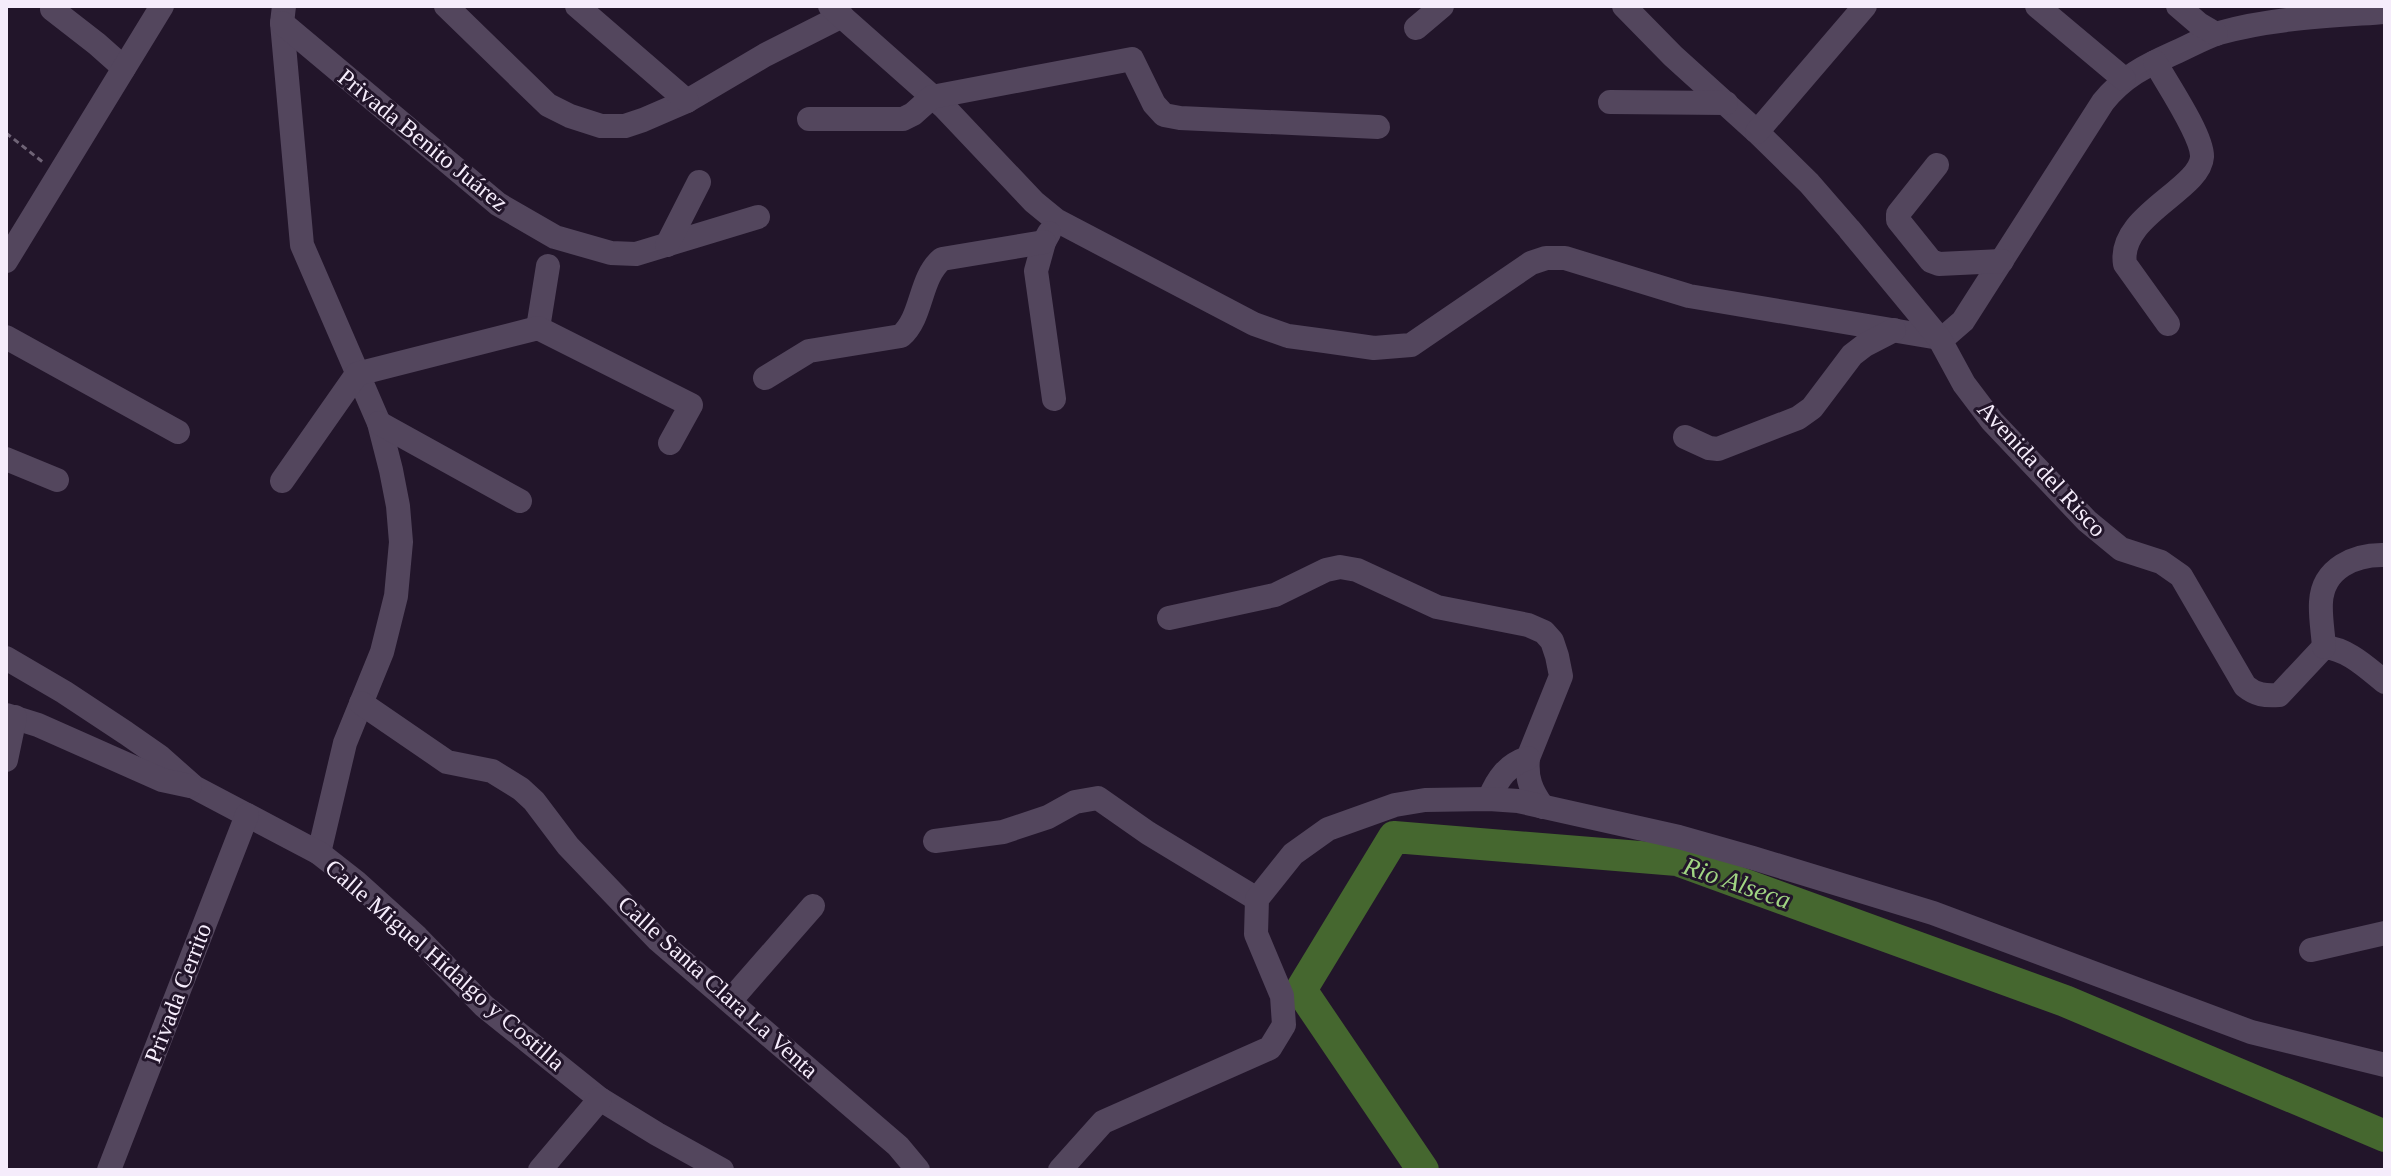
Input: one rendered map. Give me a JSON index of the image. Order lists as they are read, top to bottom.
{
  "streets": {
    "street": [
      "Privada Benito Juárez",
      "Avenida del Risco",
      "Calle Miguel Hidalgo y Costilla",
      "Calle Santa Clara La Venta",
      "Privada Cerrito"
    ]
  },
  "crossings": [
    ["Calle Miguel Hidalgo y Costilla", "Privada Cerrito"]
  ],
  "water": ["Rio Alseca"]
}
